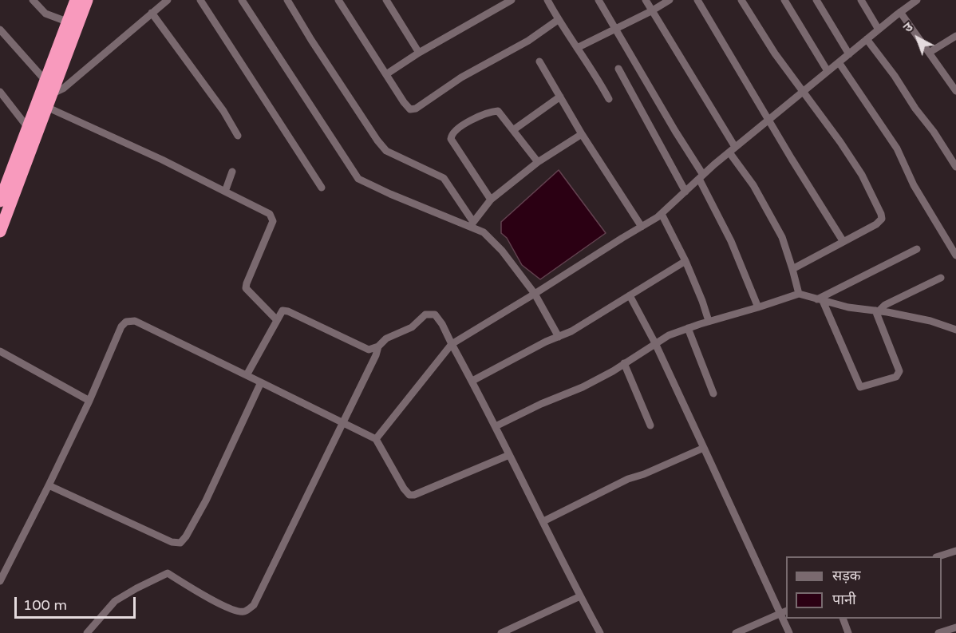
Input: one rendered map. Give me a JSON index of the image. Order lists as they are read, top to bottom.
{
  "legend": ["सड़क", "पानी"],
  "scale_bar": "100 m",
  "north": "top left"
}
